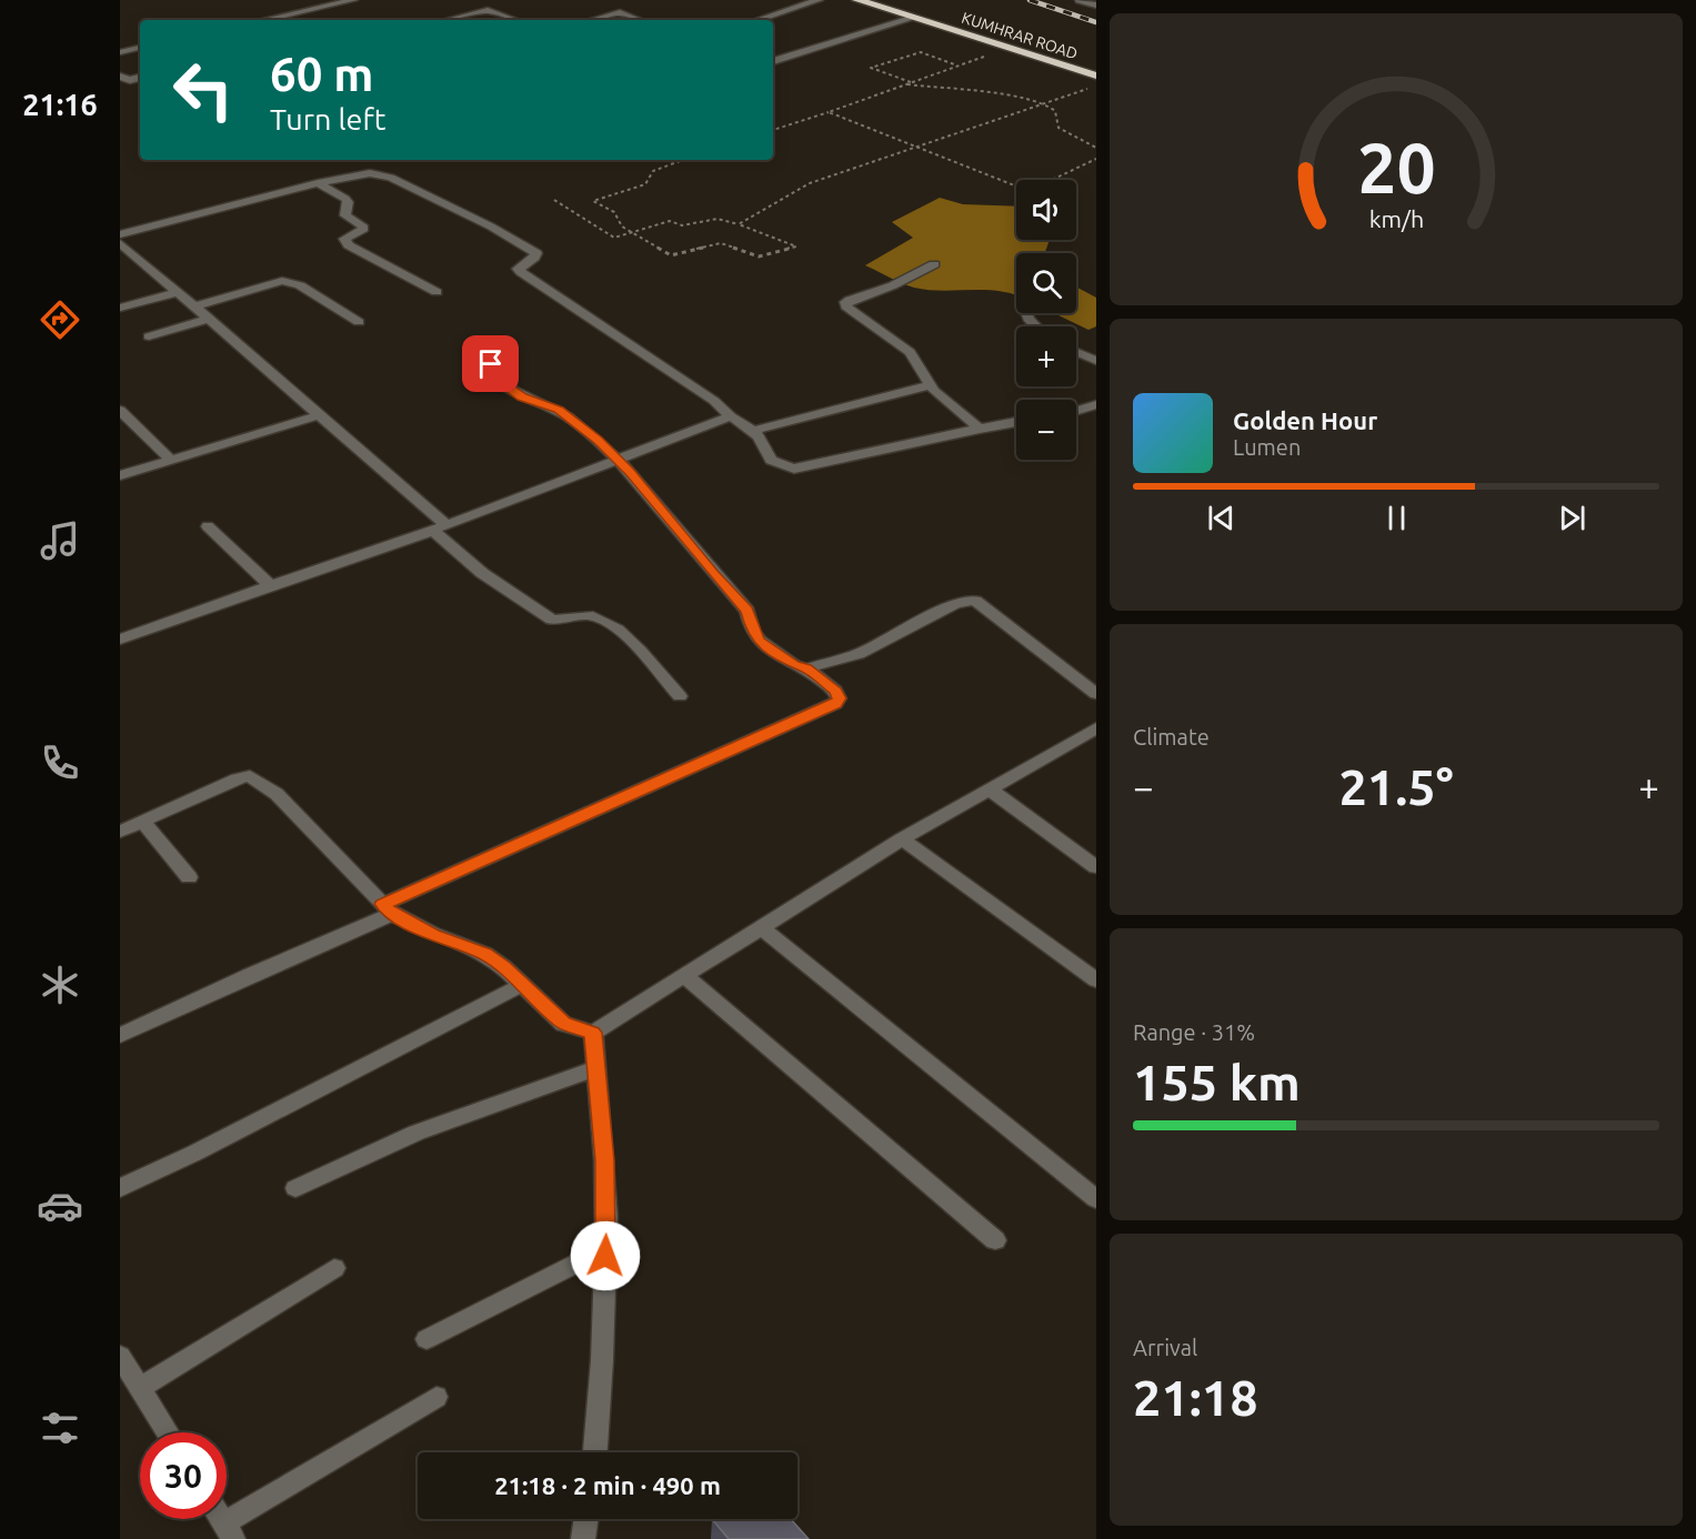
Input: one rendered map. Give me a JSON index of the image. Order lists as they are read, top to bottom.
{
  "streets": {
    "highway": ["KUMHRAR ROAD"]
  },
  "page": {
    "tabs": "21:16",
    "turn": ["60 m", "Turn left"],
    "map_buttons": ["+", "−"],
    "song": ["Golden Hour", "Lumen"],
    "tile": [
      "Climate",
      ["Range · 31%", "155 km"],
      ["Arrival", "21:18"]
    ],
    "heat": ["−", "21.5°", "+"],
    "limit": "30",
    "trip": "21:18 · 2 min · 490 m",
    "gauge": ["20", "km/h"]
  }
}
